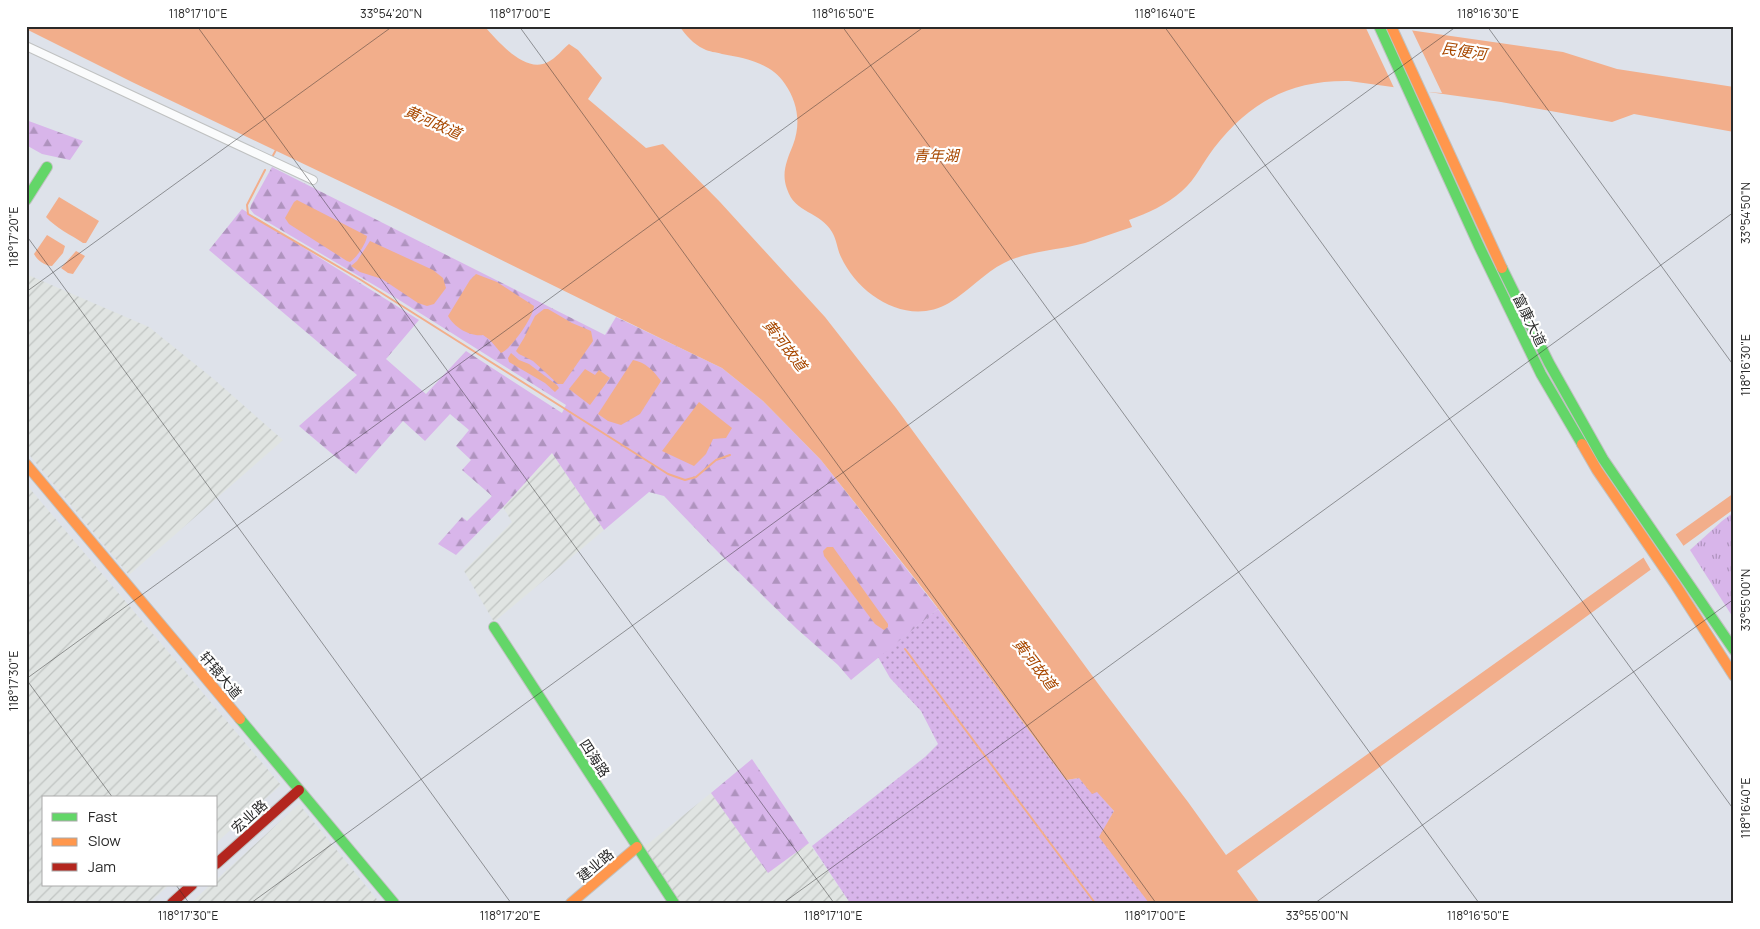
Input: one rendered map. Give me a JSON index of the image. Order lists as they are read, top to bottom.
{
  "streets": {
    "street": [
      "富康大道",
      "轩辕大道",
      "四海路",
      "宏业路",
      "建业路"
    ]
  },
  "crossings": [
    ["轩辕大道", "宏业路"],
    ["四海路", "建业路"]
  ],
  "water": ["民便河", "黄河故道", "青年湖"],
  "legend": ["Fast", "Slow", "Jam"],
  "coordinates": [
    "118°17'10\"E",
    "33°54'20\"N",
    "118°17'00\"E",
    "118°16'50\"E",
    "118°16'40\"E",
    "118°16'30\"E",
    "33°54'50\"N",
    "118°17'20\"E",
    "33°55'00\"N",
    "118°17'30\"E"
  ]
}
